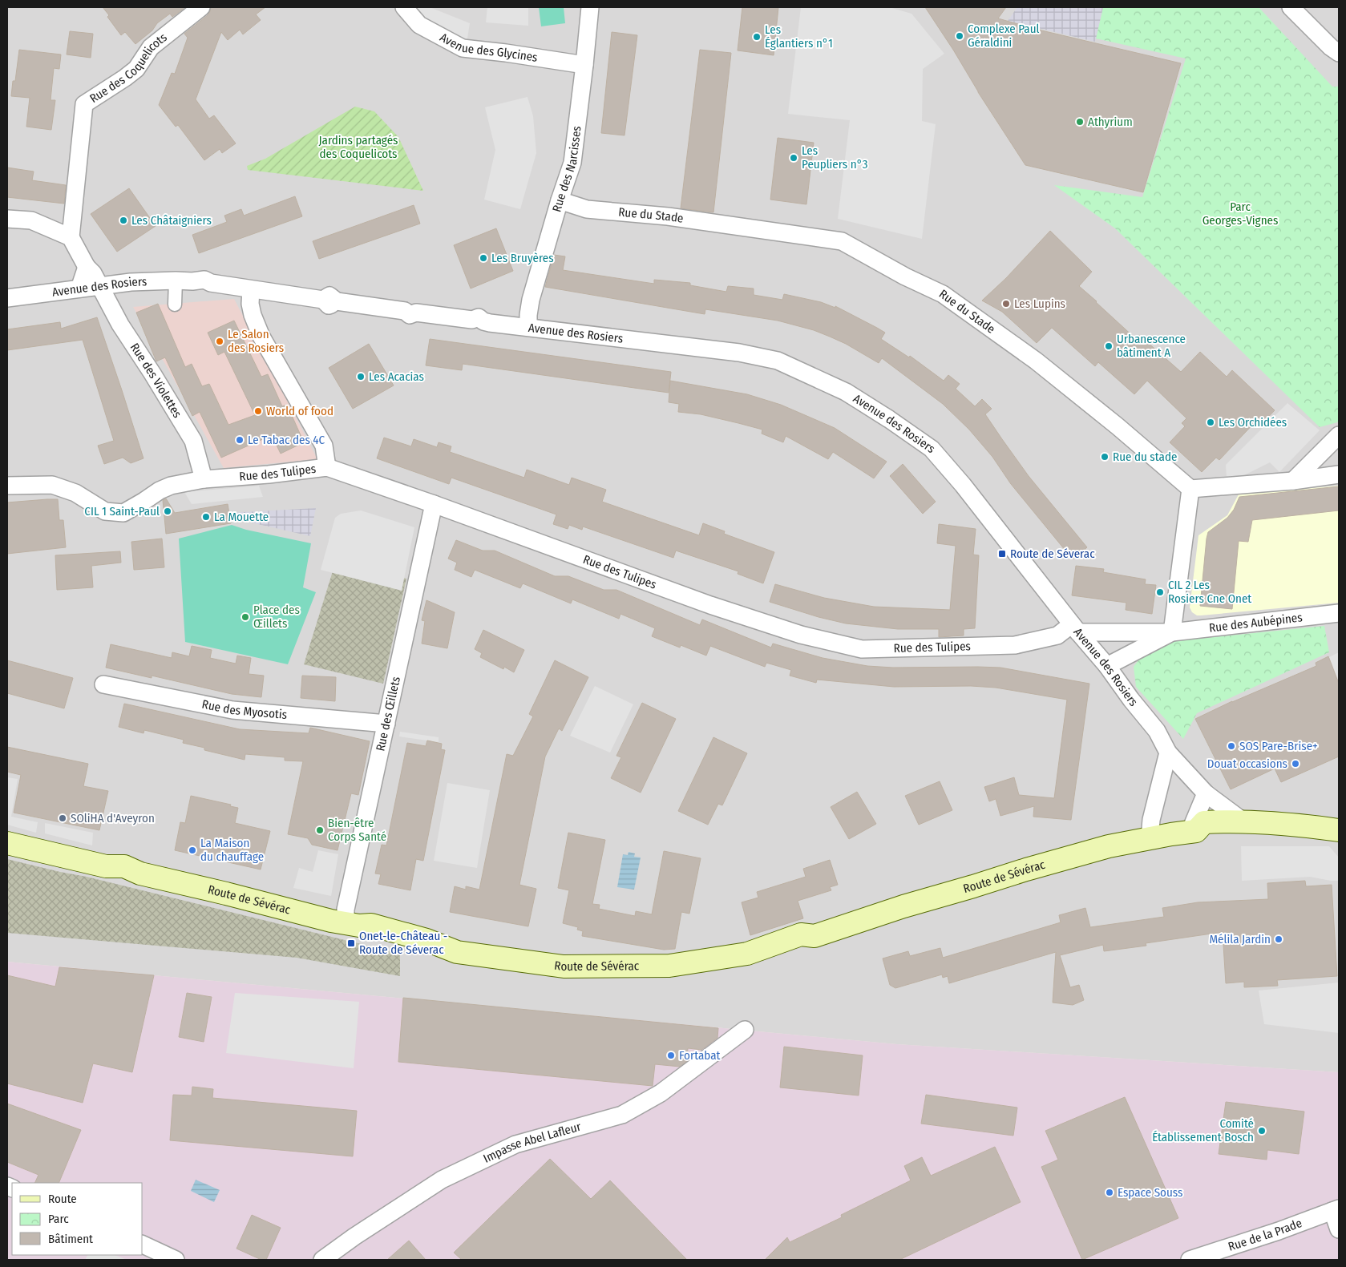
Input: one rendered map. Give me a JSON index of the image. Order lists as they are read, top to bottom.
{
  "streets": {
    "main road": ["Route de Sévérac"],
    "street": [
      "Avenue des Glycines",
      "Rue des Coquelicots",
      "Rue des Narcisses",
      "Rue du Stade",
      "Avenue des Rosiers",
      "Rue des Violettes",
      "Rue des Tulipes",
      "Rue des Aubépines",
      "Rue des Myosotis",
      "Rue des Œillets",
      "Impasse Abel Lafleur",
      "Rue de la Prade"
    ]
  },
  "crossings": [
    ["Avenue des Glycines", "Rue des Narcisses"],
    ["Rue des Coquelicots", "Rue des Violettes"],
    ["Rue des Narcisses", "Rue du Stade"],
    ["Rue des Narcisses", "Avenue des Rosiers"],
    ["Avenue des Rosiers", "Rue des Violettes"],
    ["Avenue des Rosiers", "Rue des Tulipes"],
    ["Avenue des Rosiers", "Rue des Aubépines"],
    ["Avenue des Rosiers", "Route de Sévérac"],
    ["Rue des Violettes", "Rue des Tulipes"],
    ["Rue des Tulipes", "Rue des Aubépines"],
    ["Rue des Tulipes", "Rue des Œillets"],
    ["Rue des Myosotis", "Rue des Œillets"],
    ["Rue des Œillets", "Route de Sévérac"]
  ],
  "parks": ["Jardins partagés des Coquelicots", "Parc Georges-Vignes"],
  "places": {
    "other": [
      "Complexe Paul Géraldini",
      "Les Églantiers n°1",
      "Athyrium",
      "Les Peupliers n°3",
      "Les Châtaigniers",
      "Les Bruyères",
      "Les Lupins",
      "Le Salon des Rosiers",
      "Urbanescence bâtiment A",
      "Les Acacias",
      "World of food",
      "Les Orchidées",
      "Le Tabac des 4C",
      "Rue du stade",
      "CIL 1 Saint-Paul",
      "La Mouette",
      "CIL 2 Les Rosiers Cne Onet",
      "Place des Œillets",
      "SOS Pare-Brise+",
      "Douat occasions",
      "SOliHA d'Aveyron",
      "Bien-être Corps Santé",
      "La Maison du chauffage",
      "Mélila Jardin",
      "Fortabat",
      "Comité Établissement Bosch",
      "Espace Souss"
    ],
    "transit": ["Route de Séverac", "Onet-le-Château - Route de Séverac"]
  },
  "legend": ["Route", "Parc", "Bâtiment"]
}
